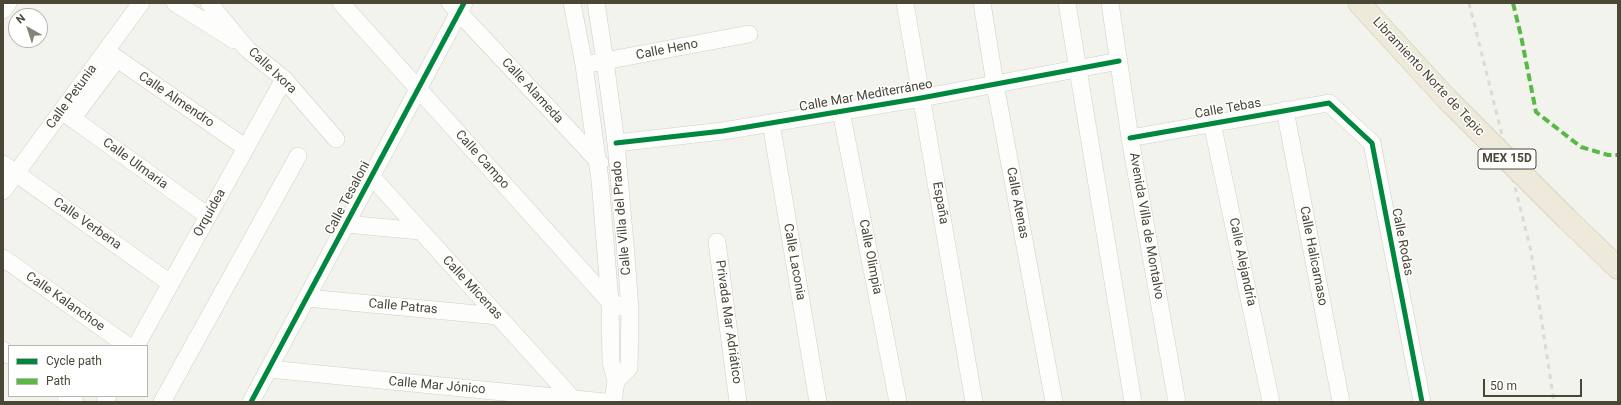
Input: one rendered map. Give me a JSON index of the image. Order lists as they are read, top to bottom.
{
  "streets": {
    "highway": ["Libramiento Norte de Tepic", "MEX 15D"],
    "street": [
      "Calle Heno",
      "Calle Ixora",
      "Calle Alameda",
      "Calle Mar Mediterráneo",
      "Calle Petunia",
      "Calle Almendro",
      "Calle Tebas",
      "Calle Campo",
      "Calle Ulmaria",
      "Calle Tesaloni",
      "España",
      "Calle Atenas",
      "Orquídea",
      "Calle Villa del Prado",
      "Calle Verbena",
      "Avenida Villa de Montalvo",
      "Calle Rodas",
      "Calle Halicarnaso",
      "Calle Olimpia",
      "Calle Laconia",
      "Calle Alejandría",
      "Calle Micenas",
      "Calle Kalanchoe",
      "Calle Patras",
      "Privada Mar Adriático",
      "Calle Mar Jónico"
    ]
  },
  "crossings": [
    ["Calle Heno", "Calle Villa del Prado"],
    ["Calle Ixora", "Orquídea"],
    ["Calle Alameda", "Calle Tesaloni"],
    ["Calle Alameda", "Calle Villa del Prado"],
    ["Calle Mar Mediterráneo", "España"],
    ["Calle Mar Mediterráneo", "Calle Atenas"],
    ["Calle Mar Mediterráneo", "Calle Villa del Prado"],
    ["Calle Mar Mediterráneo", "Avenida Villa de Montalvo"],
    ["Calle Mar Mediterráneo", "Calle Olimpia"],
    ["Calle Mar Mediterráneo", "Calle Laconia"],
    ["Calle Petunia", "Calle Almendro"],
    ["Calle Petunia", "Calle Ulmaria"],
    ["Calle Petunia", "Calle Verbena"],
    ["Calle Almendro", "Orquídea"],
    ["Calle Tebas", "Avenida Villa de Montalvo"],
    ["Calle Tebas", "Calle Rodas"],
    ["Calle Tebas", "Calle Halicarnaso"],
    ["Calle Tebas", "Calle Alejandría"],
    ["Calle Campo", "Calle Tesaloni"],
    ["Calle Campo", "Calle Villa del Prado"],
    ["Calle Ulmaria", "Orquídea"],
    ["Calle Tesaloni", "Calle Micenas"],
    ["Calle Tesaloni", "Calle Patras"],
    ["Calle Tesaloni", "Calle Mar Jónico"],
    ["Orquídea", "Calle Verbena"],
    ["Calle Micenas", "Calle Patras"],
    ["Calle Micenas", "Calle Mar Jónico"]
  ],
  "legend": ["Cycle path", "Path"],
  "scale_bar": "50 m",
  "north": "top left"
}
